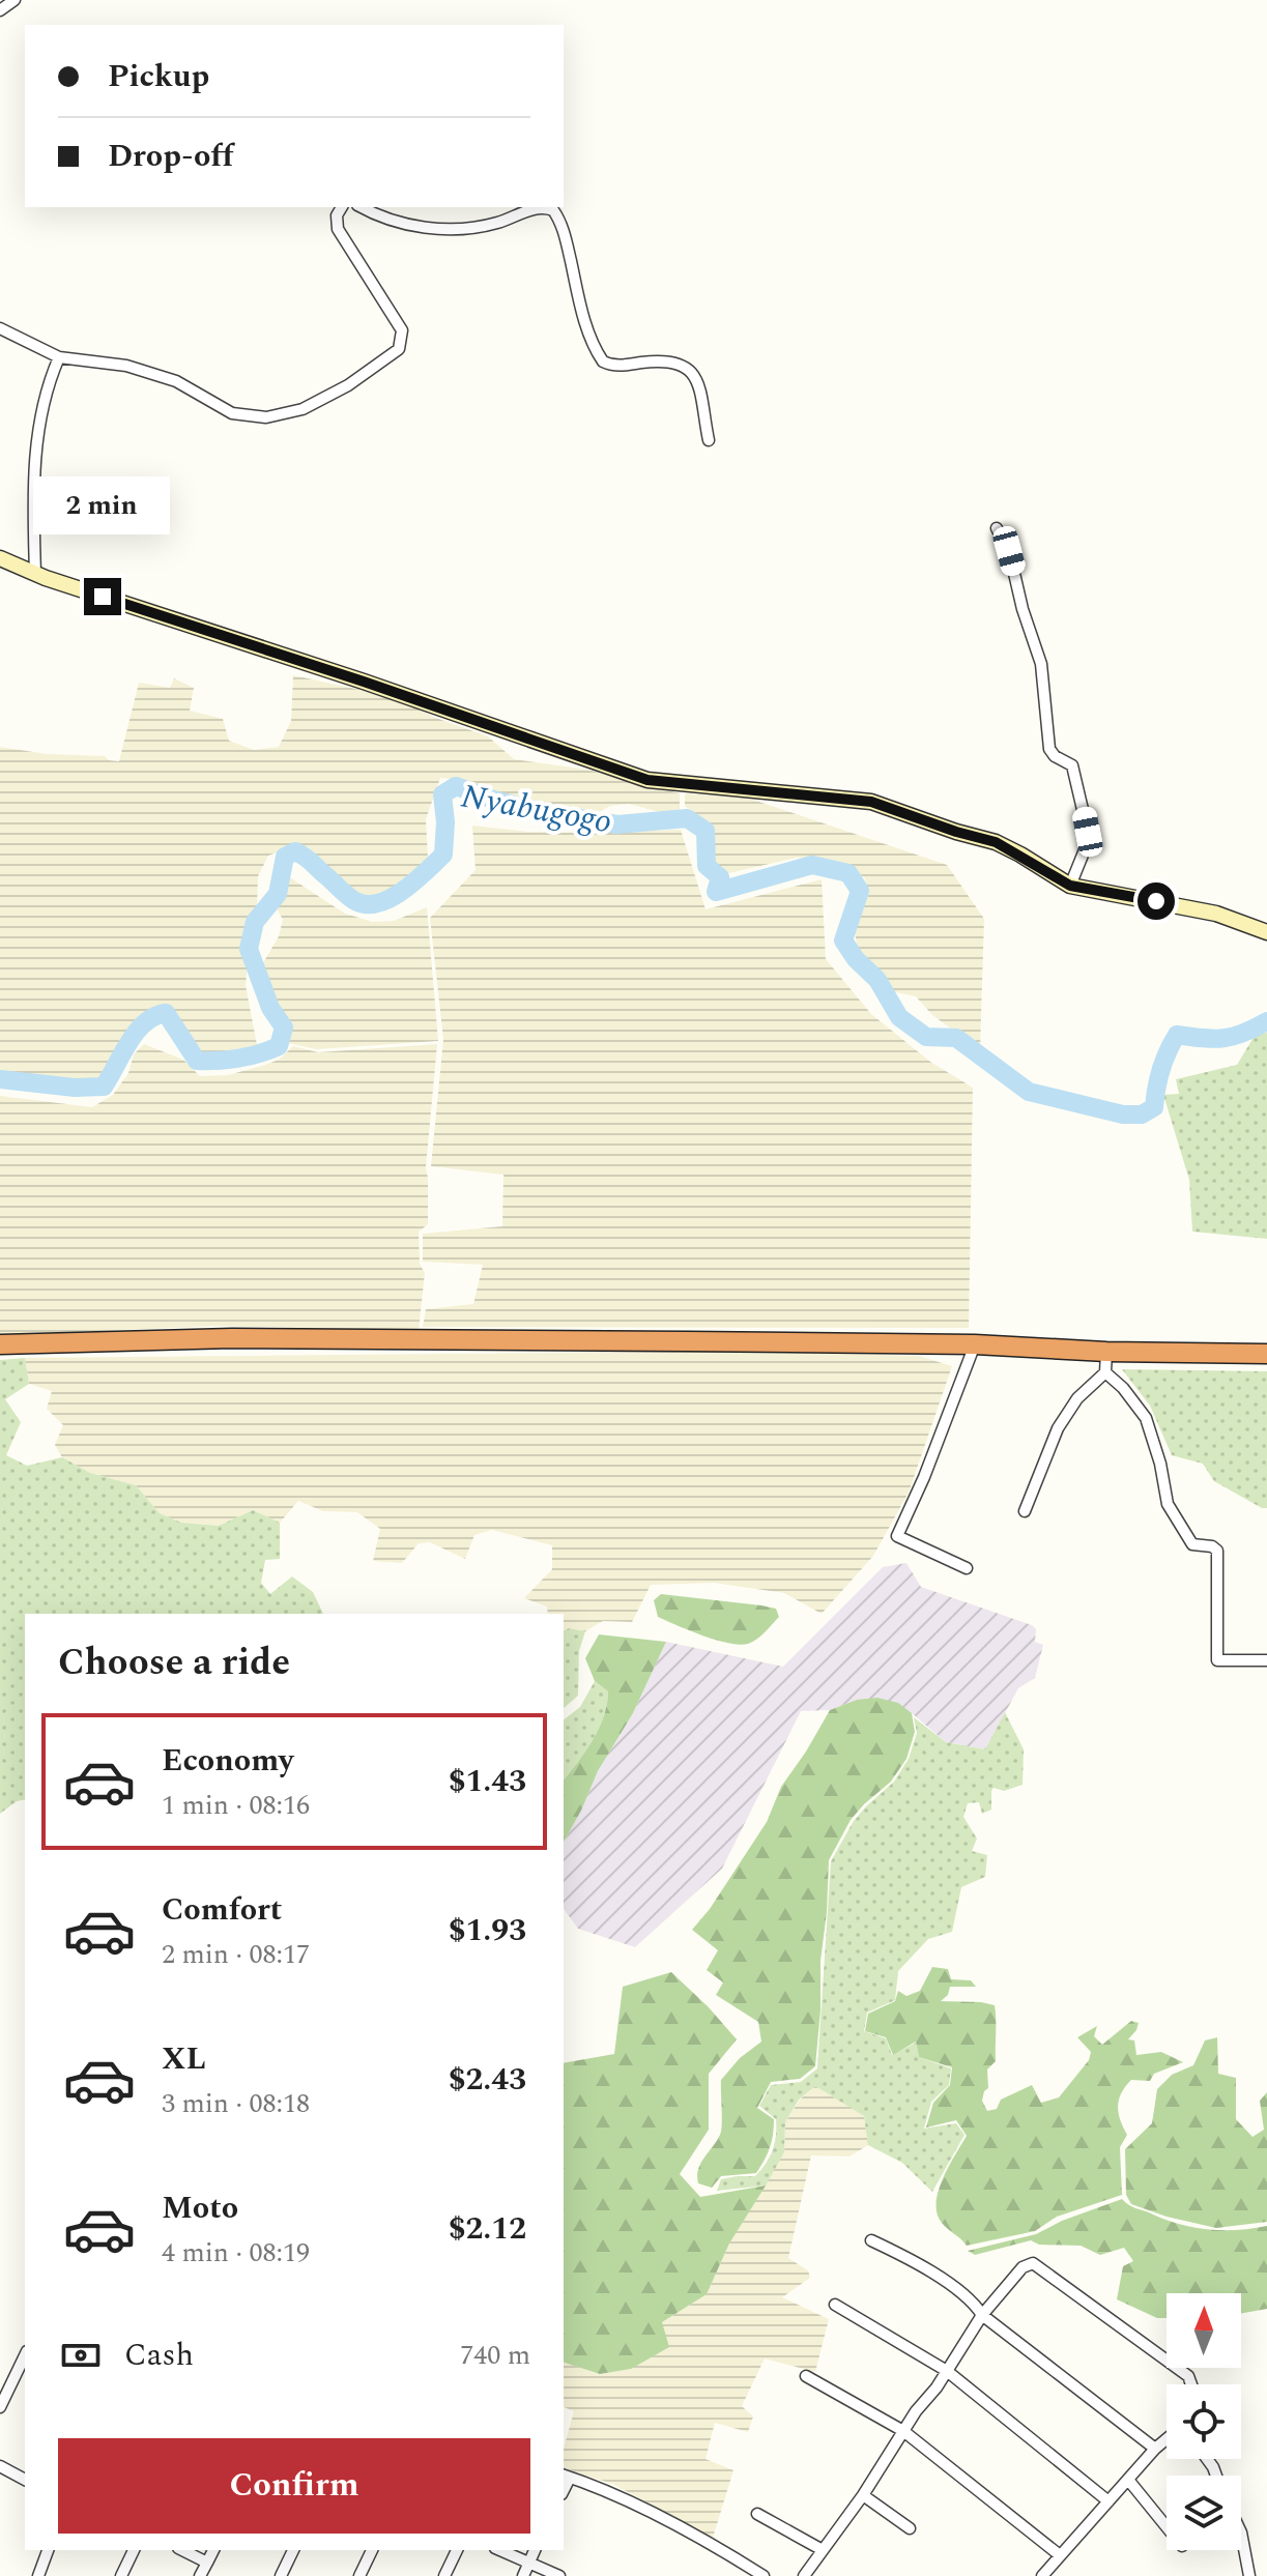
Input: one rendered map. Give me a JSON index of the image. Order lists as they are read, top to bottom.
{
  "water": ["Nyabugogo"],
  "north": "top",
  "page": {
    "banner": ["Pickup", "Drop-off"],
    "bubble": "2 min",
    "heading": "Choose a ride",
    "list": [
      {
        "name": "Economy",
        "note": "1 min · 08:16",
        "value": "$1.43"
      },
      {
        "name": "Comfort",
        "note": "2 min · 08:17",
        "value": "$1.93"
      },
      {
        "name": "XL",
        "note": "3 min · 08:18",
        "value": "$2.43"
      },
      {
        "name": "Moto",
        "note": "4 min · 08:19",
        "value": "$2.12"
      }
    ],
    "pay": ["Cash", "740 m"],
    "buttons": "Confirm"
  }
}
